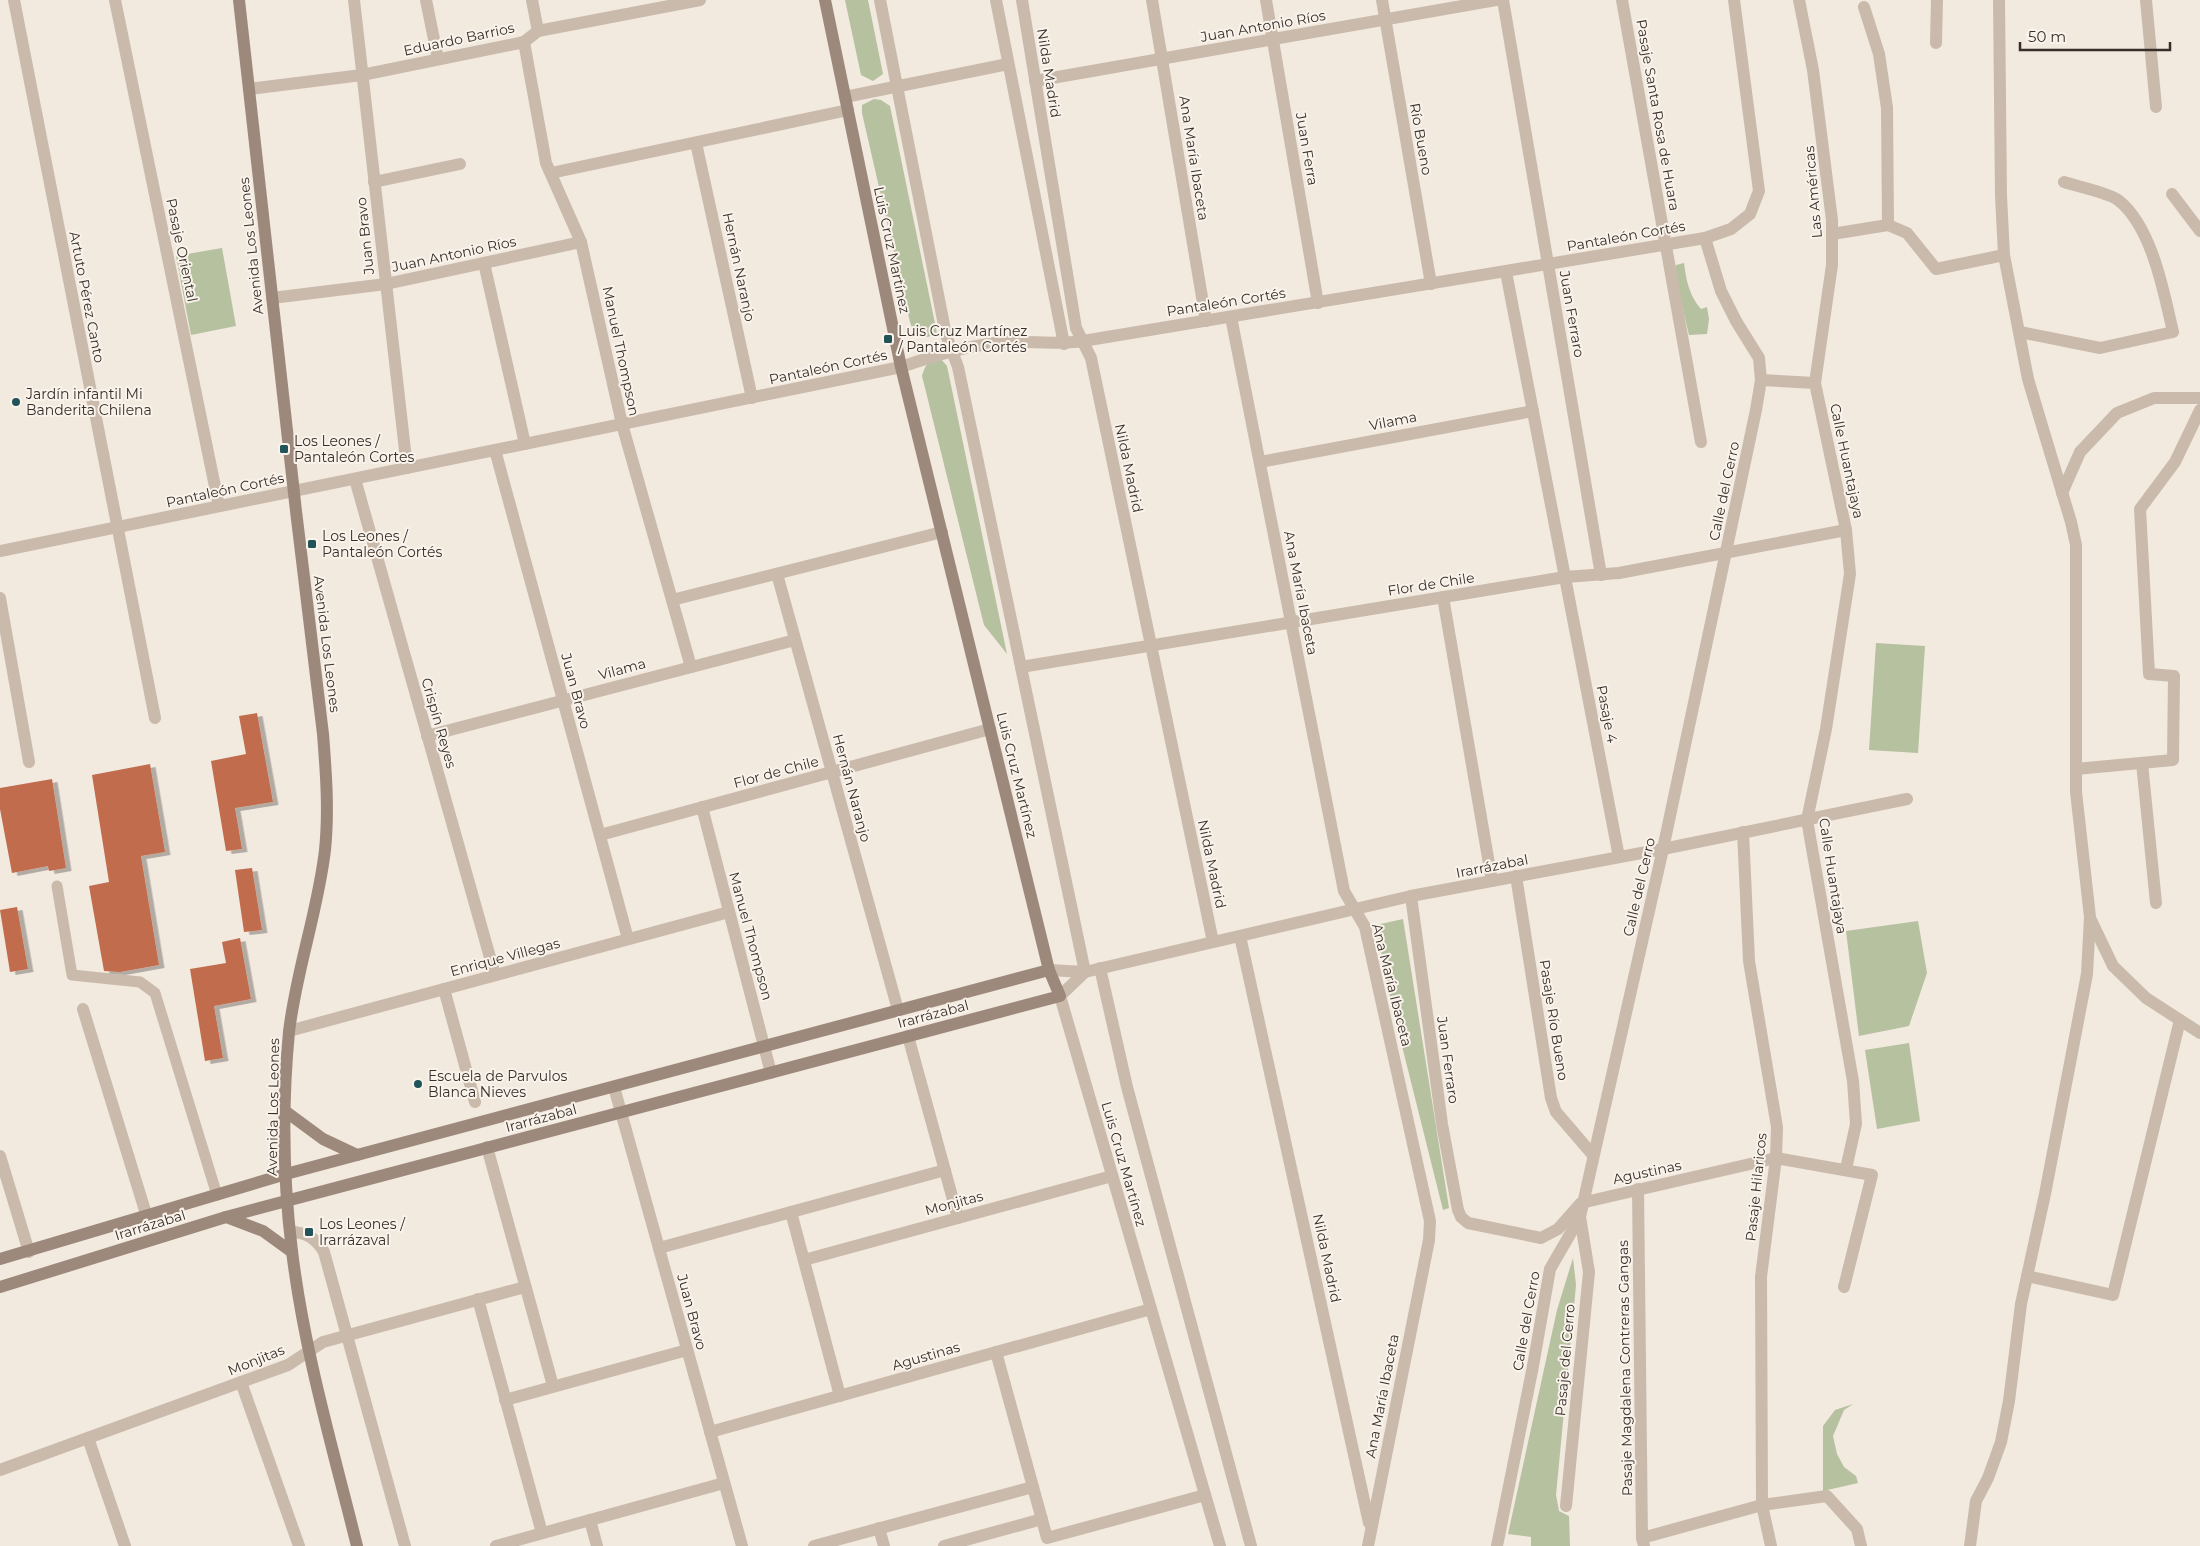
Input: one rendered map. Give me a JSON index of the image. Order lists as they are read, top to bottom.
{
  "streets": {
    "street": [
      "Juan Antonio Ríos",
      "Eduardo Barrios",
      "Nilda Madrid",
      "Pasaje Santa Rosa de Huara",
      "Río Bueno",
      "Juan Ferra",
      "Ana María Ibaceta",
      "Las Américas",
      "Juan Bravo",
      "Pantaleón Cortés",
      "Avenida Los Leones",
      "Pasaje Oriental",
      "Luis Cruz Martínez",
      "Hernán Naranjo",
      "Artuto Pérez Canto",
      "Juan Ferraro",
      "Manuel Thompson",
      "Vilama",
      "Calle Huantajaya",
      "Calle del Cerro",
      "Flor de Chile",
      "Pasaje 4",
      "Crispín Reyes",
      "Irarrázabal",
      "Enrique Villegas",
      "Pasaje Río Bueno",
      "Agustinas",
      "Pasaje Hilaricos",
      "Monjitas",
      "Pasaje del Cerro",
      "Pasaje Magdalena Contreras Gangas"
    ]
  },
  "crossings": [
    ["Juan Antonio Ríos", "Nilda Madrid"],
    ["Juan Antonio Ríos", "Río Bueno"],
    ["Juan Antonio Ríos", "Juan Ferra"],
    ["Juan Antonio Ríos", "Ana María Ibaceta"],
    ["Juan Antonio Ríos", "Juan Bravo"],
    ["Juan Antonio Ríos", "Avenida Los Leones"],
    ["Juan Antonio Ríos", "Manuel Thompson"],
    ["Eduardo Barrios", "Juan Bravo"],
    ["Eduardo Barrios", "Avenida Los Leones"],
    ["Eduardo Barrios", "Manuel Thompson"],
    ["Nilda Madrid", "Ana María Ibaceta"],
    ["Nilda Madrid", "Pantaleón Cortés"],
    ["Nilda Madrid", "Flor de Chile"],
    ["Nilda Madrid", "Irarrázabal"],
    ["Pasaje Santa Rosa de Huara", "Pantaleón Cortés"],
    ["Río Bueno", "Pantaleón Cortés"],
    ["Juan Ferra", "Pantaleón Cortés"],
    ["Ana María Ibaceta", "Pantaleón Cortés"],
    ["Ana María Ibaceta", "Vilama"],
    ["Ana María Ibaceta", "Flor de Chile"],
    ["Ana María Ibaceta", "Irarrázabal"],
    ["Las Américas", "Calle Huantajaya"],
    ["Juan Bravo", "Pantaleón Cortés"],
    ["Juan Bravo", "Vilama"],
    ["Juan Bravo", "Flor de Chile"],
    ["Juan Bravo", "Irarrázabal"],
    ["Juan Bravo", "Enrique Villegas"],
    ["Juan Bravo", "Agustinas"],
    ["Pantaleón Cortés", "Avenida Los Leones"],
    ["Pantaleón Cortés", "Pasaje Oriental"],
    ["Pantaleón Cortés", "Luis Cruz Martínez"],
    ["Pantaleón Cortés", "Hernán Naranjo"],
    ["Pantaleón Cortés", "Artuto Pérez Canto"],
    ["Pantaleón Cortés", "Juan Ferraro"],
    ["Pantaleón Cortés", "Manuel Thompson"],
    ["Pantaleón Cortés", "Calle del Cerro"],
    ["Pantaleón Cortés", "Crispín Reyes"],
    ["Avenida Los Leones", "Irarrázabal"],
    ["Avenida Los Leones", "Enrique Villegas"],
    ["Avenida Los Leones", "Monjitas"],
    ["Luis Cruz Martínez", "Flor de Chile"],
    ["Luis Cruz Martínez", "Irarrázabal"],
    ["Luis Cruz Martínez", "Agustinas"],
    ["Luis Cruz Martínez", "Monjitas"],
    ["Hernán Naranjo", "Vilama"],
    ["Hernán Naranjo", "Flor de Chile"],
    ["Hernán Naranjo", "Irarrázabal"],
    ["Juan Ferraro", "Calle del Cerro"],
    ["Juan Ferraro", "Flor de Chile"],
    ["Juan Ferraro", "Irarrázabal"],
    ["Juan Ferraro", "Agustinas"],
    ["Manuel Thompson", "Vilama"],
    ["Manuel Thompson", "Flor de Chile"],
    ["Manuel Thompson", "Irarrázabal"],
    ["Manuel Thompson", "Enrique Villegas"],
    ["Vilama", "Crispín Reyes"],
    ["Calle Huantajaya", "Flor de Chile"],
    ["Calle Huantajaya", "Irarrázabal"],
    ["Calle Huantajaya", "Agustinas"],
    ["Calle del Cerro", "Flor de Chile"],
    ["Calle del Cerro", "Irarrázabal"],
    ["Calle del Cerro", "Pasaje Río Bueno"],
    ["Calle del Cerro", "Agustinas"],
    ["Calle del Cerro", "Pasaje del Cerro"],
    ["Flor de Chile", "Pasaje 4"],
    ["Pasaje 4", "Irarrázabal"],
    ["Crispín Reyes", "Enrique Villegas"],
    ["Irarrázabal", "Pasaje Río Bueno"],
    ["Irarrázabal", "Pasaje Hilaricos"],
    ["Agustinas", "Pasaje Hilaricos"],
    ["Agustinas", "Pasaje Magdalena Contreras Gangas"]
  ],
  "places": {
    "transit": [
      "Luis Cruz Martínez / Pantaleón Cortés",
      "Los Leones / Pantaleón Cortes",
      "Los Leones / Pantaleón Cortés",
      "Los Leones / Irarrázaval"
    ],
    "other": ["Jardín infantil Mi Banderita Chilena", "Escuela de Parvulos Blanca Nieves"]
  },
  "scale_bar": "50 m"
}
